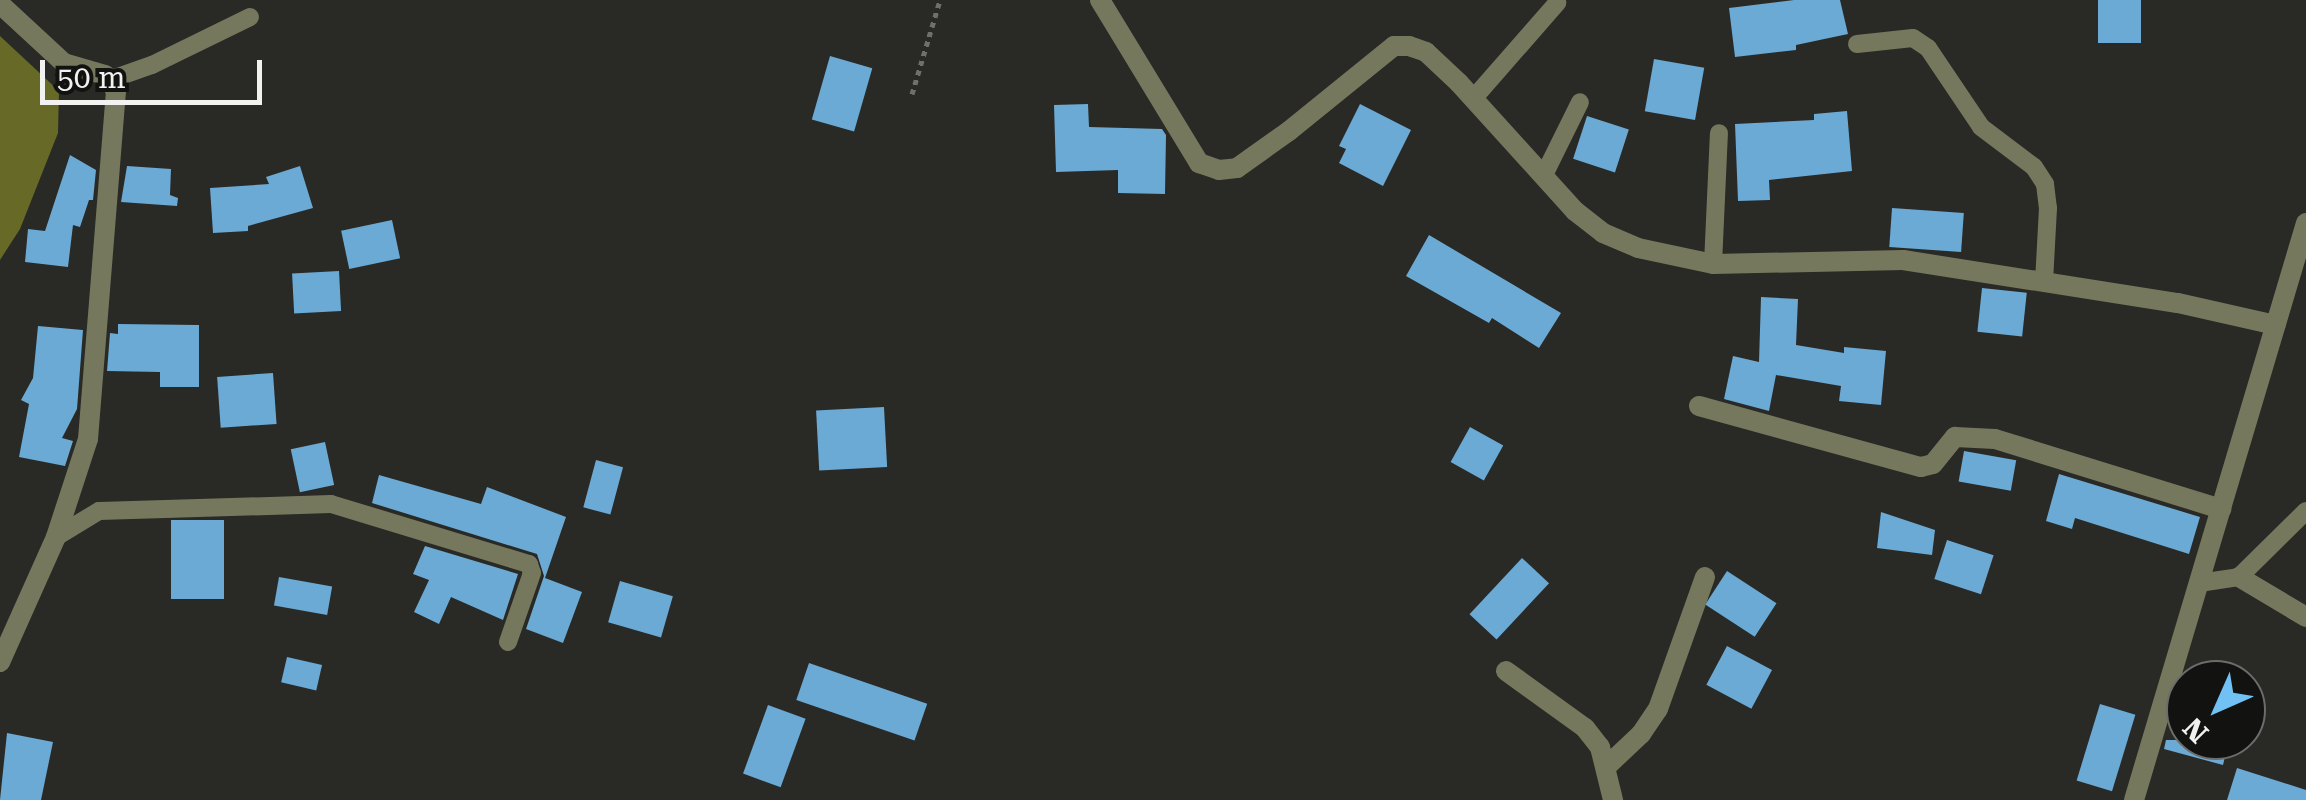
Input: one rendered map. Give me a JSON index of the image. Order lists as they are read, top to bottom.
{
  "scale_bar": "50 m",
  "north": "bottom left"
}
